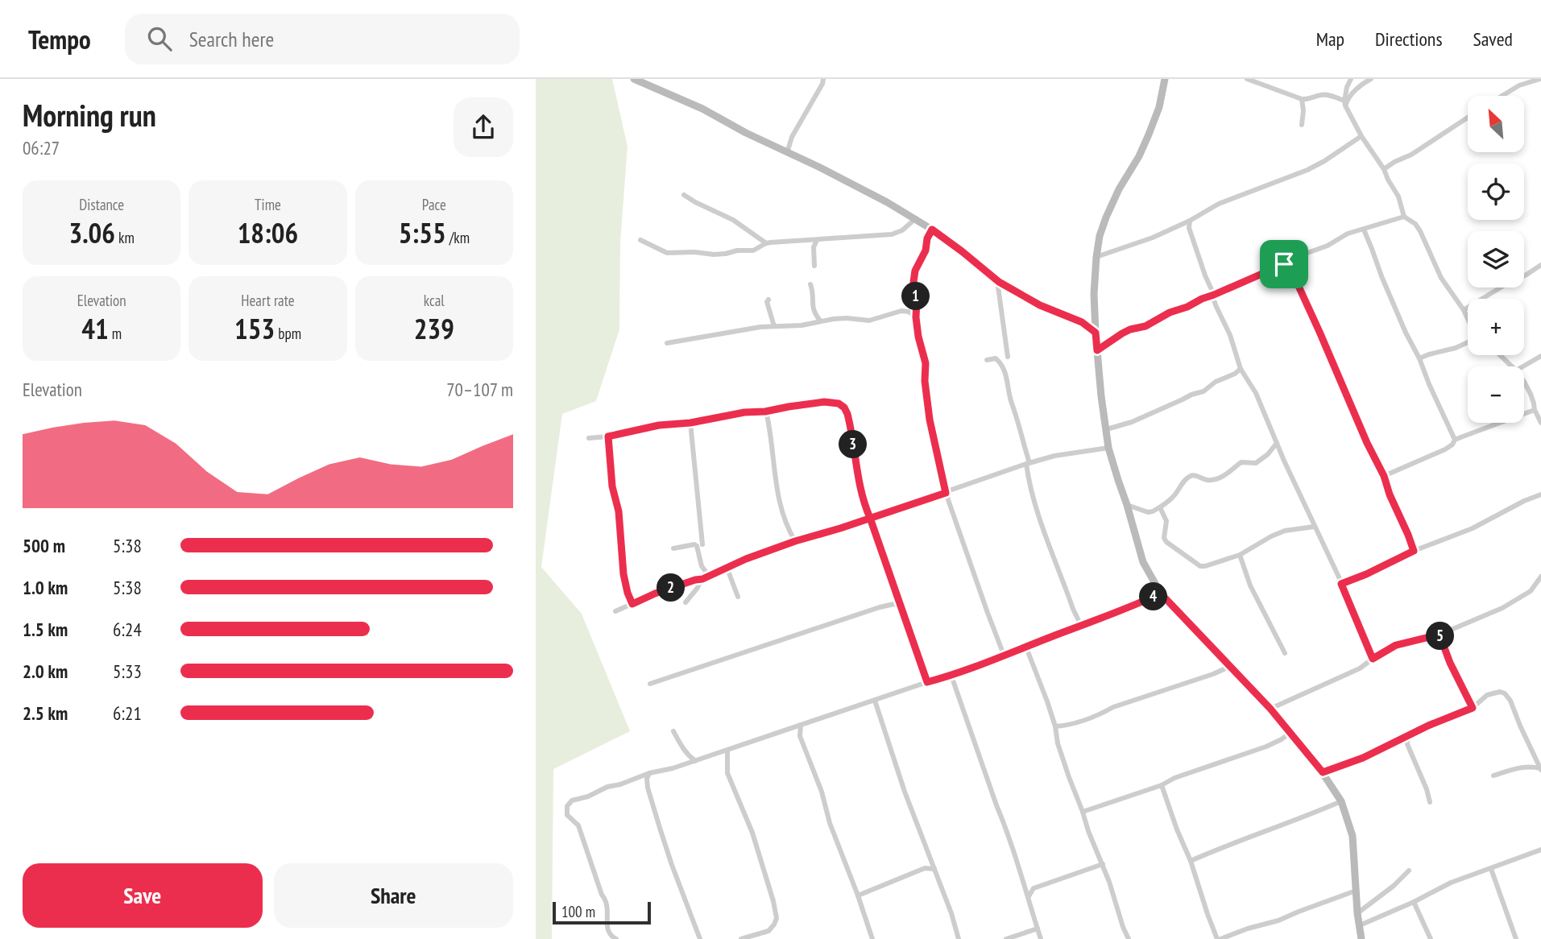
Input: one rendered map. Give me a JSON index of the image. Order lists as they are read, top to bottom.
{
  "scale_bar": "100 m",
  "north": "top left",
  "page": {
    "header": "Tempo",
    "search": "Search here",
    "nav": ["Map", "Directions", "Saved"],
    "heading": ["Morning run", "06:27"],
    "map_buttons": ["+", "−"],
    "stats": [
      ["Distance", "3.06 km"],
      ["Time", "18:06"],
      ["Pace", "5:55 /km"],
      ["Elevation", "41 m"],
      ["Heart rate", "153 bpm"],
      ["kcal", "239"]
    ],
    "pins": [
      "1",
      "3",
      "2",
      "4",
      "5"
    ],
    "chart": ["Elevation", "70–107 m"],
    "list": [
      {
        "name": "500 m",
        "note": "5:38"
      },
      {
        "name": "1.0 km",
        "note": "5:38"
      },
      {
        "name": "1.5 km",
        "note": "6:24"
      },
      {
        "name": "2.0 km",
        "note": "5:33"
      },
      {
        "name": "2.5 km",
        "note": "6:21"
      }
    ],
    "buttons": ["Save", "Share"],
    "scale": "100 m"
  }
}
